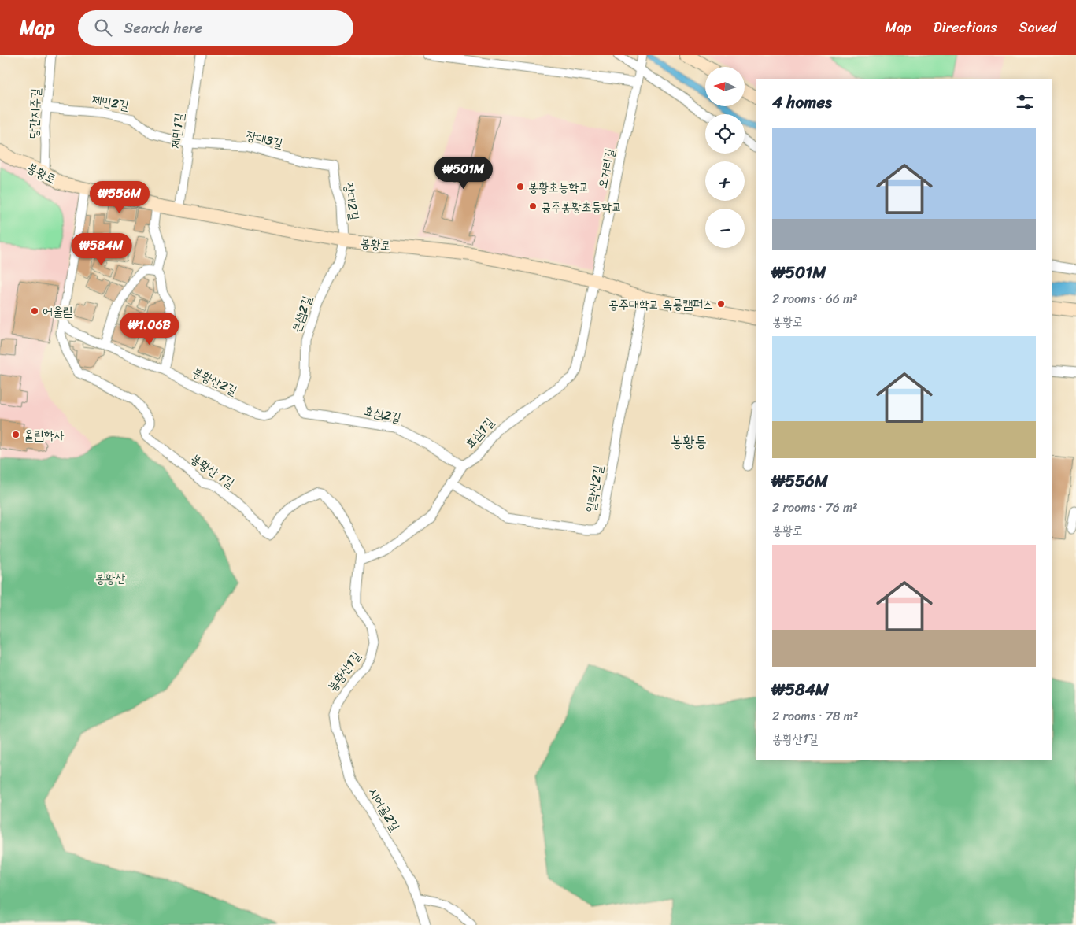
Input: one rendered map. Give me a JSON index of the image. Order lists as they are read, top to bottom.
{
  "streets": {
    "main road": ["봉황로"],
    "street": [
      "제민2길",
      "당간지주길",
      "제민1길",
      "장대3길",
      "오거리길",
      "장대2길",
      "큰샘2길",
      "봉황산2길",
      "효심2길",
      "효심1길",
      "봉황산 1길",
      "일락산2길",
      "봉황산1길",
      "시어골2길"
    ]
  },
  "crossings": [
    ["제민2길", "당간지주길"],
    ["제민2길", "제민1길"],
    ["제민2길", "장대3길"],
    ["당간지주길", "봉황로"],
    ["제민1길", "장대3길"],
    ["제민1길", "봉황로"],
    ["장대3길", "장대2길"],
    ["오거리길", "봉황로"],
    ["오거리길", "효심1길"],
    ["봉황로", "장대2길"],
    ["봉황로", "큰샘2길"],
    ["봉황로", "효심1길"],
    ["봉황로", "일락산2길"],
    ["장대2길", "큰샘2길"],
    ["큰샘2길", "봉황산2길"],
    ["큰샘2길", "효심2길"],
    ["봉황산2길", "효심2길"],
    ["봉황산2길", "봉황산 1길"],
    ["효심2길", "효심1길"],
    ["효심1길", "봉황산 1길"],
    ["효심1길", "일락산2길"],
    ["효심1길", "봉황산1길"],
    ["봉황산 1길", "봉황산1길"],
    ["봉황산1길", "시어골2길"]
  ],
  "districts": ["봉황동"],
  "parks": ["봉황산"],
  "places": [
    "봉황초등학교",
    "공주봉황초등학교",
    "공주대학교 옥룡캠퍼스",
    "어울림",
    "울림학사"
  ],
  "north": "left",
  "page": {
    "header": "Map",
    "search": "Search here",
    "nav": ["Map", "Directions", "Saved"],
    "map_buttons": ["+", "−"],
    "heading": "4 homes",
    "list": [
      {
        "name": "₩501M",
        "note": "2 rooms · 66 m² · 봉황로"
      },
      {
        "name": "₩556M",
        "note": "2 rooms · 76 m² · 봉황로"
      },
      {
        "name": "₩584M",
        "note": "2 rooms · 78 m² · 봉황산1길"
      }
    ],
    "price": [
      "₩501M",
      "₩556M",
      "₩584M",
      "₩1.06B"
    ]
  }
}
